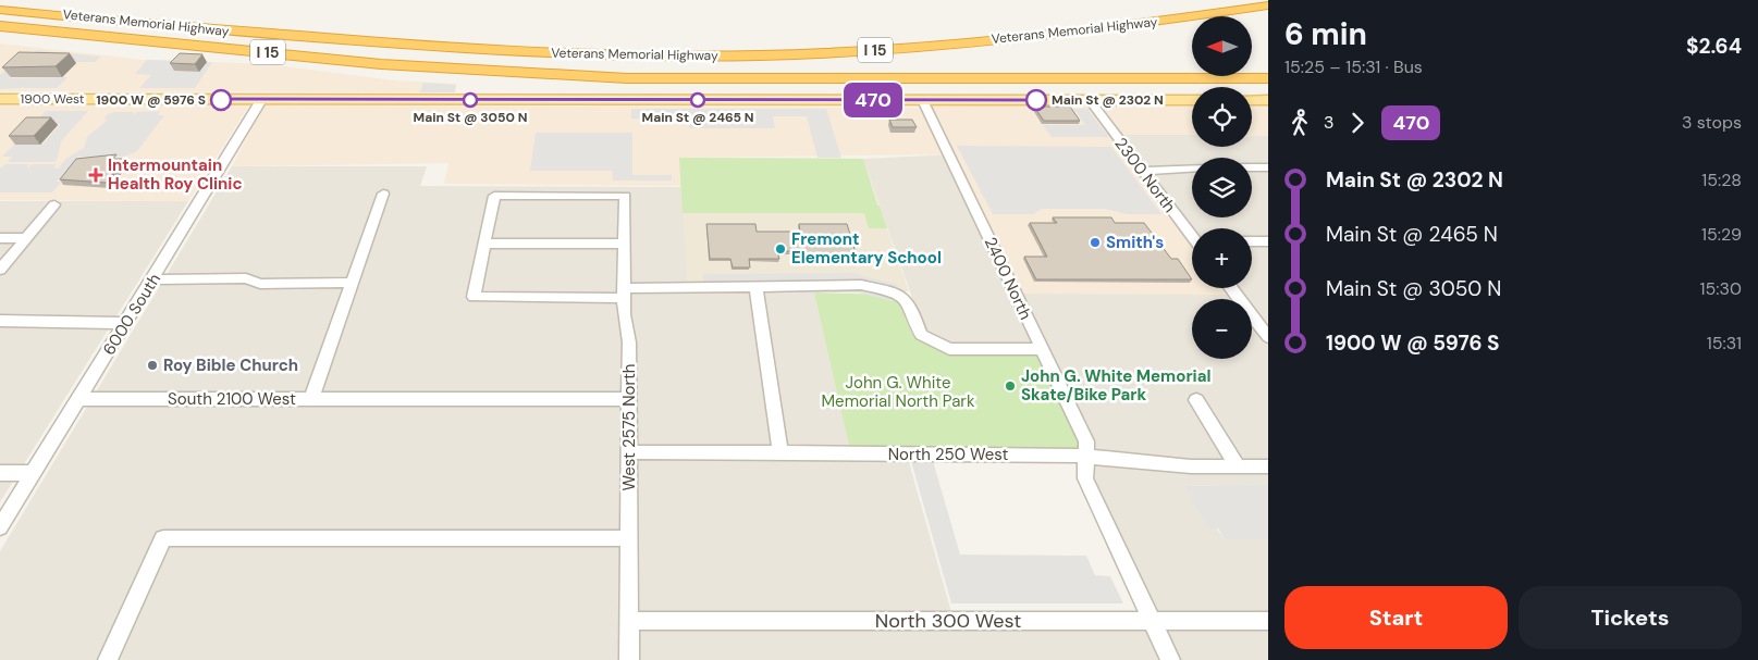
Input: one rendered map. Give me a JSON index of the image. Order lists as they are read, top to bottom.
{
  "streets": {
    "highway": ["Veterans Memorial Highway", "I 15"],
    "main road": ["1900 West"],
    "street": [
      "2300 North",
      "2400 North",
      "6000 South",
      "South 2100 West",
      "West 2575 North",
      "North 250 West",
      "North 300 West"
    ]
  },
  "crossings": [
    ["1900 West", "2300 North"],
    ["1900 West", "2400 North"],
    ["1900 West", "6000 South"],
    ["2400 North", "North 250 West"],
    ["2400 North", "North 300 West"],
    ["6000 South", "South 2100 West"],
    ["South 2100 West", "West 2575 North"],
    ["West 2575 North", "North 250 West"],
    ["West 2575 North", "North 300 West"]
  ],
  "parks": ["John G. White Memorial North Park"],
  "places": {
    "other": [
      "1900 W @ 5976 S",
      "Main St @ 3050 N",
      "Main St @ 2465 N",
      "Main St @ 2302 N",
      "Smith's",
      "Fremont Elementary School",
      "Roy Bible Church",
      "John G. White Memorial Skate/Bike Park"
    ],
    "health": ["Intermountain Health Roy Clinic"]
  },
  "lines": ["bus line 470"],
  "north": "left",
  "page": {
    "on_map": "470",
    "heading": ["6 min", "15:25 – 15:31 · Bus", "$2.64"],
    "map_buttons": ["+", "−"],
    "legs": ["3", "470", "3 stops"],
    "list": [
      {
        "name": "Main St @ 2302 N",
        "value": "15:28"
      },
      {
        "name": "Main St @ 2465 N",
        "value": "15:29"
      },
      {
        "name": "Main St @ 3050 N",
        "value": "15:30"
      },
      {
        "name": "1900 W @ 5976 S",
        "value": "15:31"
      }
    ],
    "buttons": ["Start", "Tickets"]
  }
}
